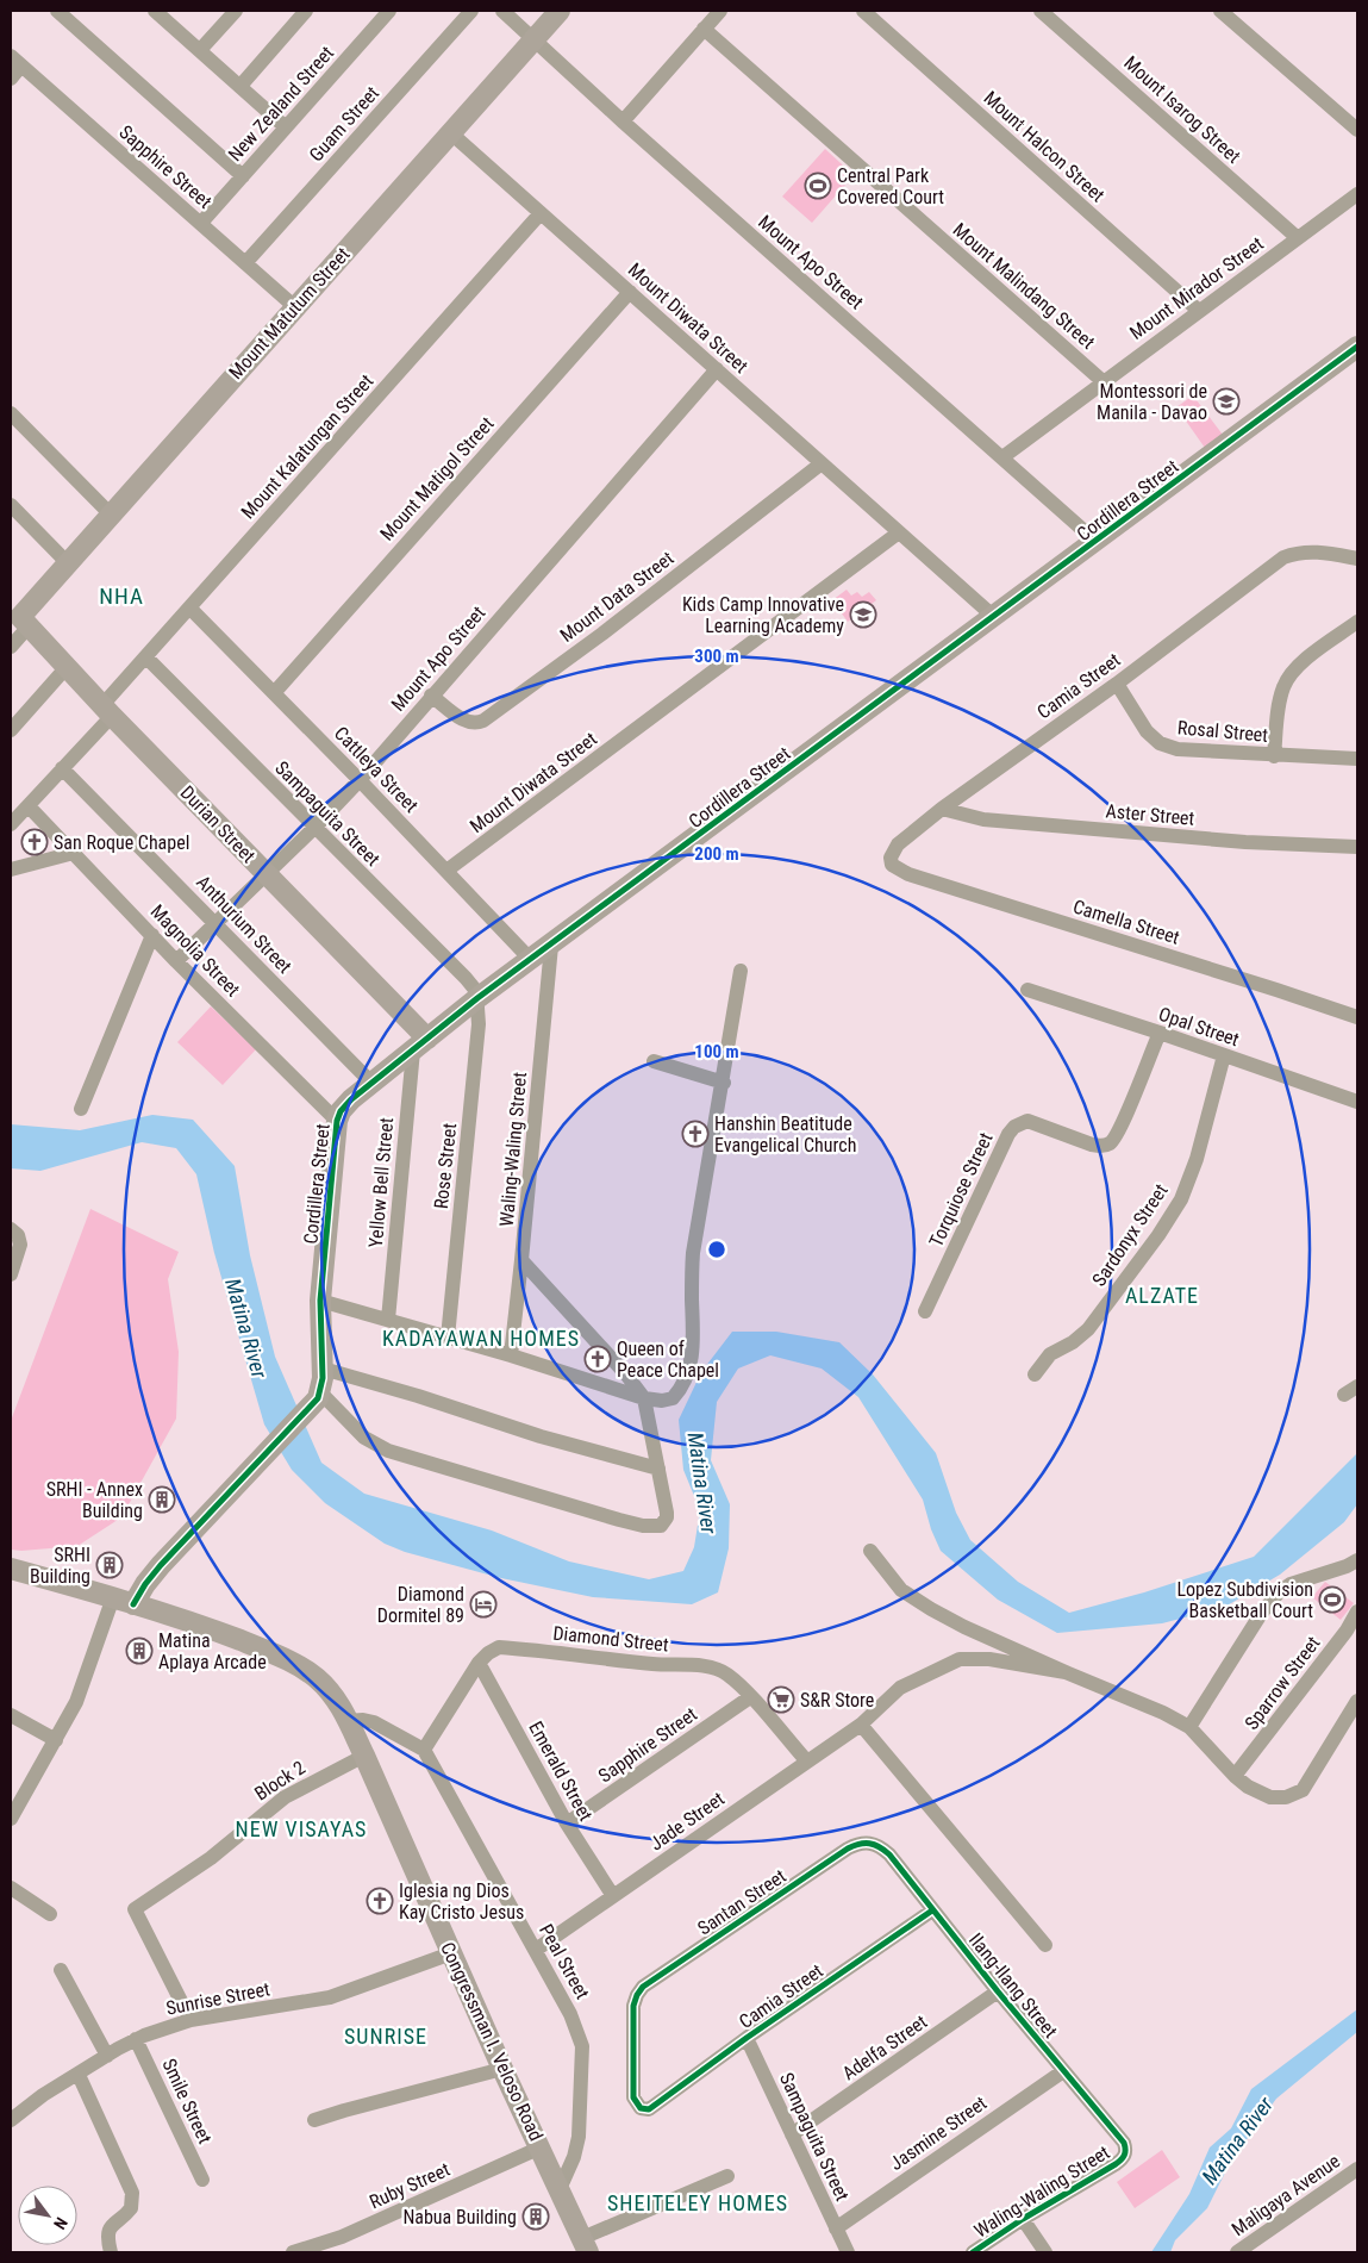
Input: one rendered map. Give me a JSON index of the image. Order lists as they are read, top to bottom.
{
  "streets": {
    "street": [
      "New Zealand Street",
      "Mount Isarog Street",
      "Guam Street",
      "Mount Halcon Street",
      "Sapphire Street",
      "Mount Apo Street",
      "Mount Malindang Street",
      "Mount Mirador Street",
      "Mount Matutum Street",
      "Mount Diwata Street",
      "Mount Kalatungan Street",
      "Mount Matigol Street",
      "Cordillera Street",
      "Mount Data Street",
      "Camia Street",
      "Rosal Street",
      "Cattleya Street",
      "Sampaguita Street",
      "Aster Street",
      "Durian Street",
      "Camella Street",
      "Anthurium Street",
      "Magnolia Street",
      "Opal Street",
      "Waling-Waling Street",
      "Rose Street",
      "Yellow Bell Street",
      "Torquiose Street",
      "Sardonyx Street",
      "Diamond Street",
      "Sparrow Street",
      "Emerald Street",
      "Block 2",
      "Jade Street",
      "Santan Street",
      "Peal Street",
      "Ilang-Ilang Street",
      "Sunrise Street",
      "Congressman I. Veloso Road",
      "Adelfa Street",
      "Smile Street",
      "Jasmine Street",
      "Ruby Street",
      "Maligaya Avenue"
    ]
  },
  "crossings": [
    ["New Zealand Street", "Sapphire Street"],
    ["Mount Isarog Street", "Mount Mirador Street"],
    ["Guam Street", "Sapphire Street"],
    ["Mount Halcon Street", "Mount Mirador Street"],
    ["Sapphire Street", "Mount Matutum Street"],
    ["Sapphire Street", "Diamond Street"],
    ["Sapphire Street", "Emerald Street"],
    ["Mount Apo Street", "Mount Mirador Street"],
    ["Mount Apo Street", "Mount Matutum Street"],
    ["Mount Apo Street", "Mount Diwata Street"],
    ["Mount Apo Street", "Cordillera Street"],
    ["Mount Apo Street", "Mount Data Street"],
    ["Mount Apo Street", "Cattleya Street"],
    ["Mount Apo Street", "Sampaguita Street"],
    ["Mount Apo Street", "Durian Street"],
    ["Mount Apo Street", "Anthurium Street"],
    ["Mount Apo Street", "Magnolia Street"],
    ["Mount Malindang Street", "Mount Mirador Street"],
    ["Mount Matutum Street", "Mount Diwata Street"],
    ["Mount Matutum Street", "Durian Street"],
    ["Mount Diwata Street", "Mount Kalatungan Street"],
    ["Mount Diwata Street", "Mount Matigol Street"],
    ["Mount Diwata Street", "Cordillera Street"],
    ["Mount Diwata Street", "Mount Data Street"],
    ["Mount Diwata Street", "Cattleya Street"],
    ["Mount Kalatungan Street", "Cattleya Street"],
    ["Mount Kalatungan Street", "Sampaguita Street"],
    ["Mount Kalatungan Street", "Durian Street"],
    ["Mount Kalatungan Street", "Anthurium Street"],
    ["Mount Kalatungan Street", "Magnolia Street"],
    ["Mount Matigol Street", "Cattleya Street"],
    ["Cordillera Street", "Cattleya Street"],
    ["Cordillera Street", "Sampaguita Street"],
    ["Cordillera Street", "Durian Street"],
    ["Cordillera Street", "Anthurium Street"],
    ["Cordillera Street", "Magnolia Street"],
    ["Cordillera Street", "Waling-Waling Street"],
    ["Cordillera Street", "Rose Street"],
    ["Cordillera Street", "Yellow Bell Street"],
    ["Camia Street", "Rosal Street"],
    ["Camia Street", "Sampaguita Street"],
    ["Camia Street", "Aster Street"],
    ["Camia Street", "Camella Street"],
    ["Camia Street", "Santan Street"],
    ["Camia Street", "Ilang-Ilang Street"],
    ["Sampaguita Street", "Rose Street"],
    ["Sampaguita Street", "Adelfa Street"],
    ["Sampaguita Street", "Jasmine Street"],
    ["Durian Street", "Yellow Bell Street"],
    ["Opal Street", "Torquiose Street"],
    ["Opal Street", "Sardonyx Street"],
    ["Waling-Waling Street", "Ilang-Ilang Street"],
    ["Diamond Street", "Emerald Street"],
    ["Diamond Street", "Jade Street"],
    ["Diamond Street", "Peal Street"],
    ["Emerald Street", "Jade Street"],
    ["Block 2", "Sunrise Street"],
    ["Block 2", "Congressman I. Veloso Road"],
    ["Jade Street", "Peal Street"],
    ["Santan Street", "Ilang-Ilang Street"],
    ["Peal Street", "Congressman I. Veloso Road"],
    ["Ilang-Ilang Street", "Adelfa Street"],
    ["Ilang-Ilang Street", "Jasmine Street"],
    ["Sunrise Street", "Congressman I. Veloso Road"],
    ["Sunrise Street", "Smile Street"],
    ["Congressman I. Veloso Road", "Ruby Street"]
  ],
  "districts": [
    "NHA",
    "ALZATE",
    "KADAYAWAN HOMES",
    "NEW VISAYAS",
    "SUNRISE",
    "SHEITELEY HOMES"
  ],
  "water": ["Matina River"],
  "places": {
    "sports": ["Central Park Covered Court", "Lopez Subdivision Basketball Court"],
    "school or university": ["Montessori de Manila - Davao", "Kids Camp Innovative Learning Academy"],
    "church": [
      "San Roque Chapel",
      "Hanshin Beatitude Evangelical Church",
      "Queen of Peace Chapel",
      "Iglesia ng Dios Kay Cristo Jesus"
    ],
    "building": [
      "SRHI - Annex Building",
      "SRHI Building",
      "Matina Aplaya Arcade",
      "Nabua Building"
    ],
    "hotel": ["Diamond Dormitel 89"],
    "supermarket": ["S&R Store"]
  },
  "north": "bottom right",
  "rings": ["300 m", "200 m", "100 m"]
}
